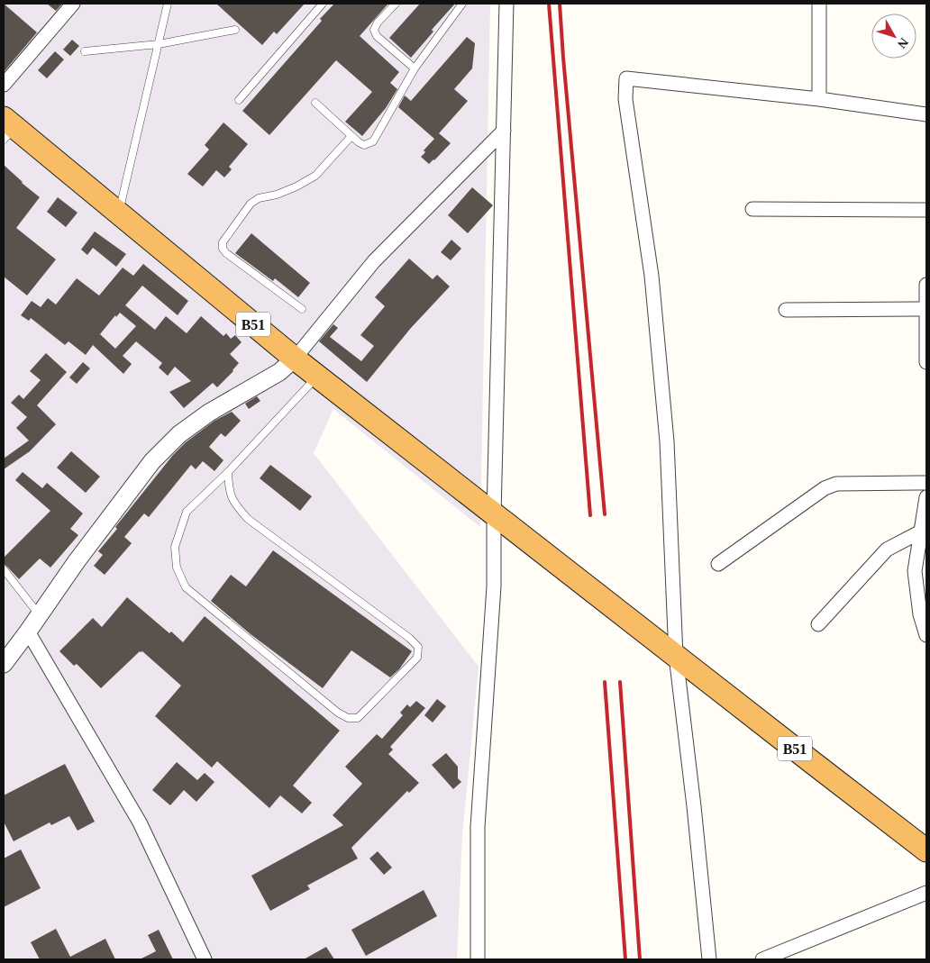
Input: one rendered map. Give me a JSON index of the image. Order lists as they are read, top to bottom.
{
  "streets": {
    "highway": ["B51"]
  },
  "north": "bottom right"
}
